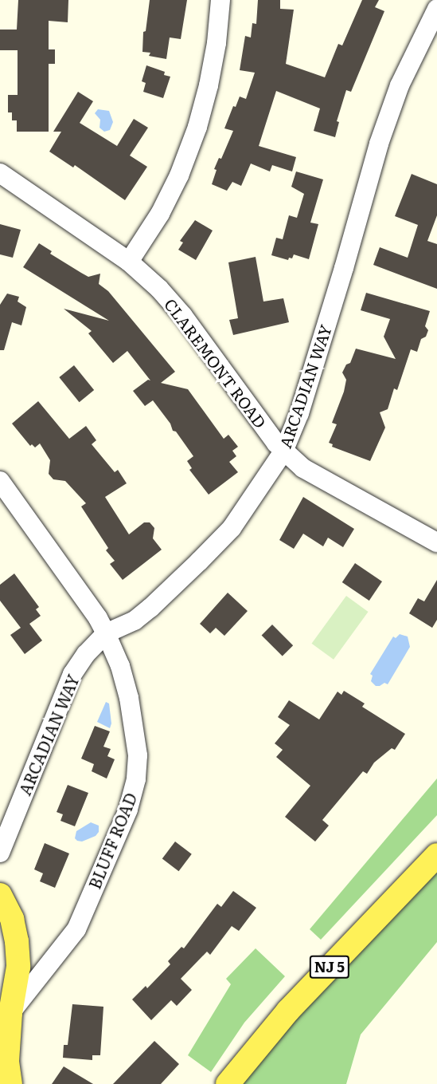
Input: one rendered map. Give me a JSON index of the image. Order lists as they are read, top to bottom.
{
  "streets": {
    "main road": ["NJ 5"],
    "street": ["CLAREMONT ROAD", "ARCADIAN WAY", "BLUFF ROAD"]
  },
  "crossings": [
    ["CLAREMONT ROAD", "ARCADIAN WAY"],
    ["ARCADIAN WAY", "BLUFF ROAD"]
  ]
}
